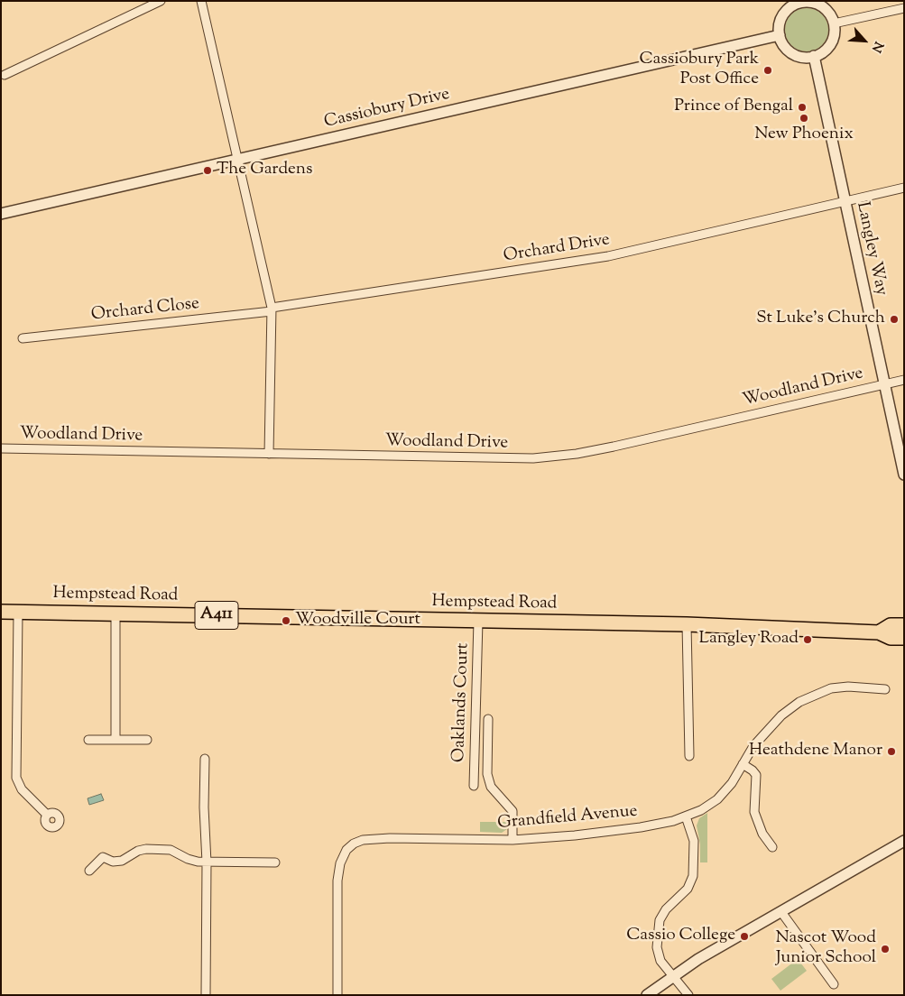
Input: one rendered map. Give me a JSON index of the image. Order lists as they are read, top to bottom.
{
  "streets": {
    "main road": ["Hempstead Road", "A411"],
    "street": [
      "Cassiobury Drive",
      "Orchard Drive",
      "Langley Way",
      "Orchard Close",
      "Woodland Drive",
      "Oaklands Court",
      "Grandfield Avenue"
    ]
  },
  "crossings": [
    ["Cassiobury Drive", "Langley Way"],
    ["Orchard Drive", "Langley Way"],
    ["Orchard Drive", "Orchard Close"],
    ["Langley Way", "Woodland Drive"],
    ["Hempstead Road", "Oaklands Court"]
  ],
  "places": [
    "Cassiobury Park Post Office",
    "Prince of Bengal",
    "New Phoenix",
    "The Gardens",
    "St Luke's Church",
    "Woodville Court",
    "Langley Road",
    "Heathdene Manor",
    "Cassio College",
    "Nascot Wood Junior School"
  ],
  "north": "bottom right"
}
